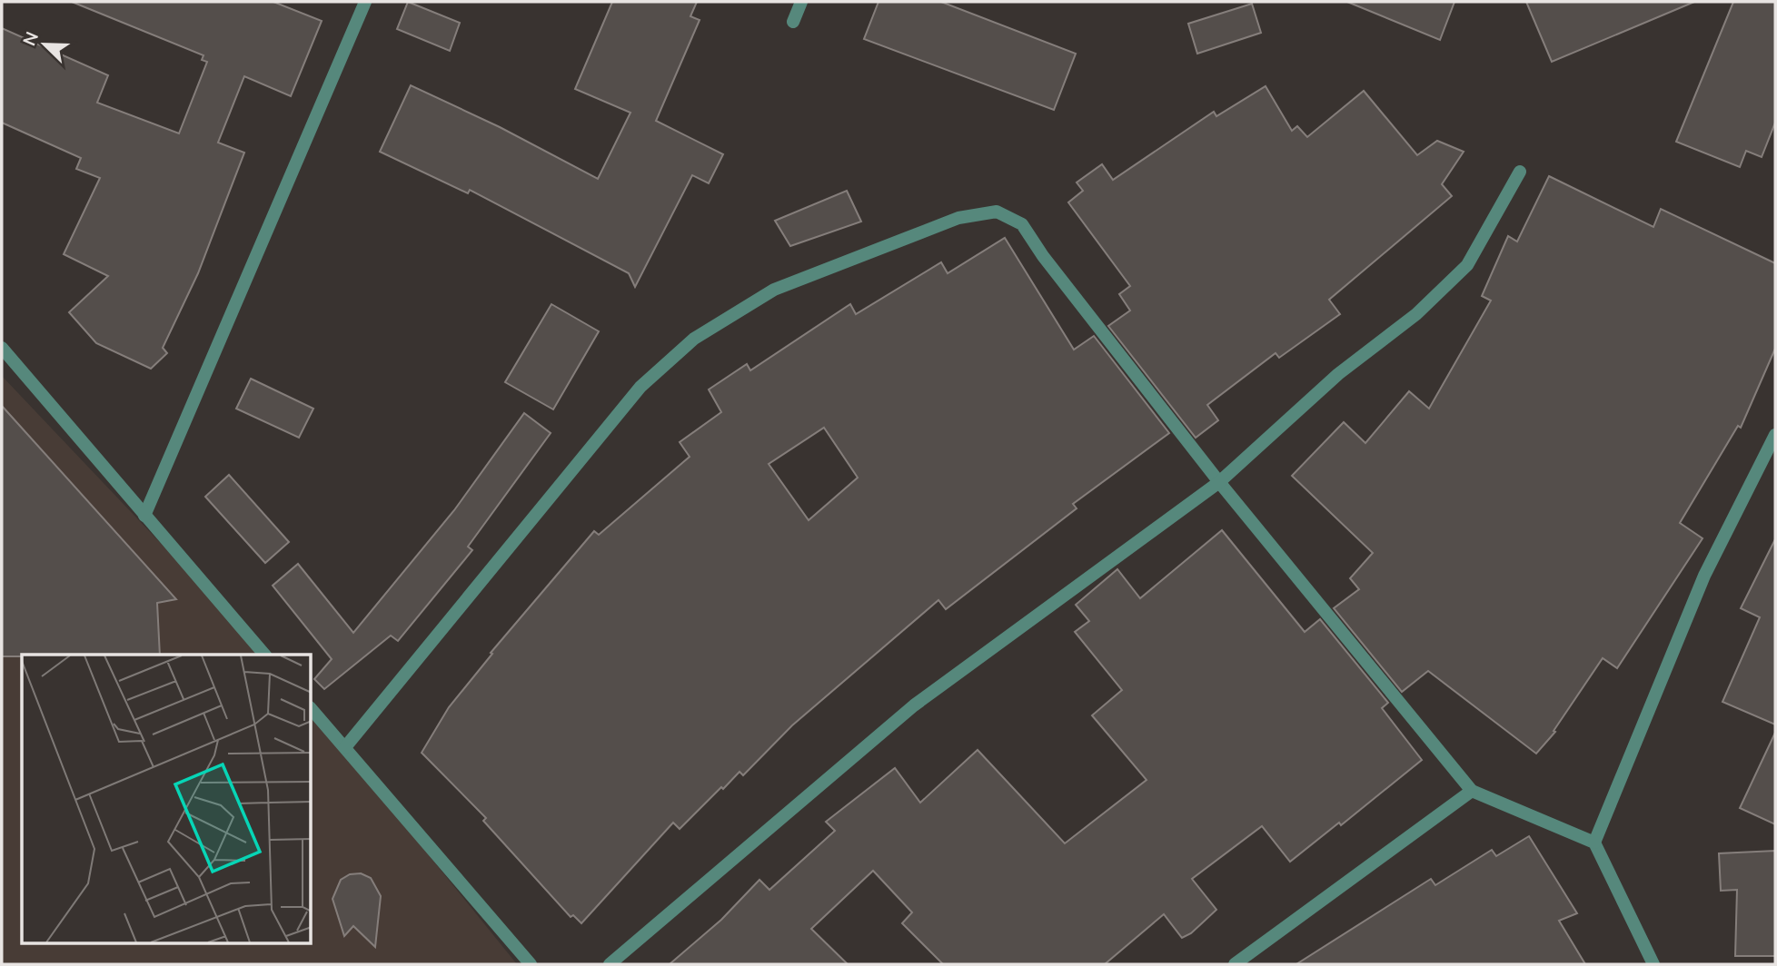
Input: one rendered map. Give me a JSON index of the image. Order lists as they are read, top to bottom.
{
  "north": "top left"
}
